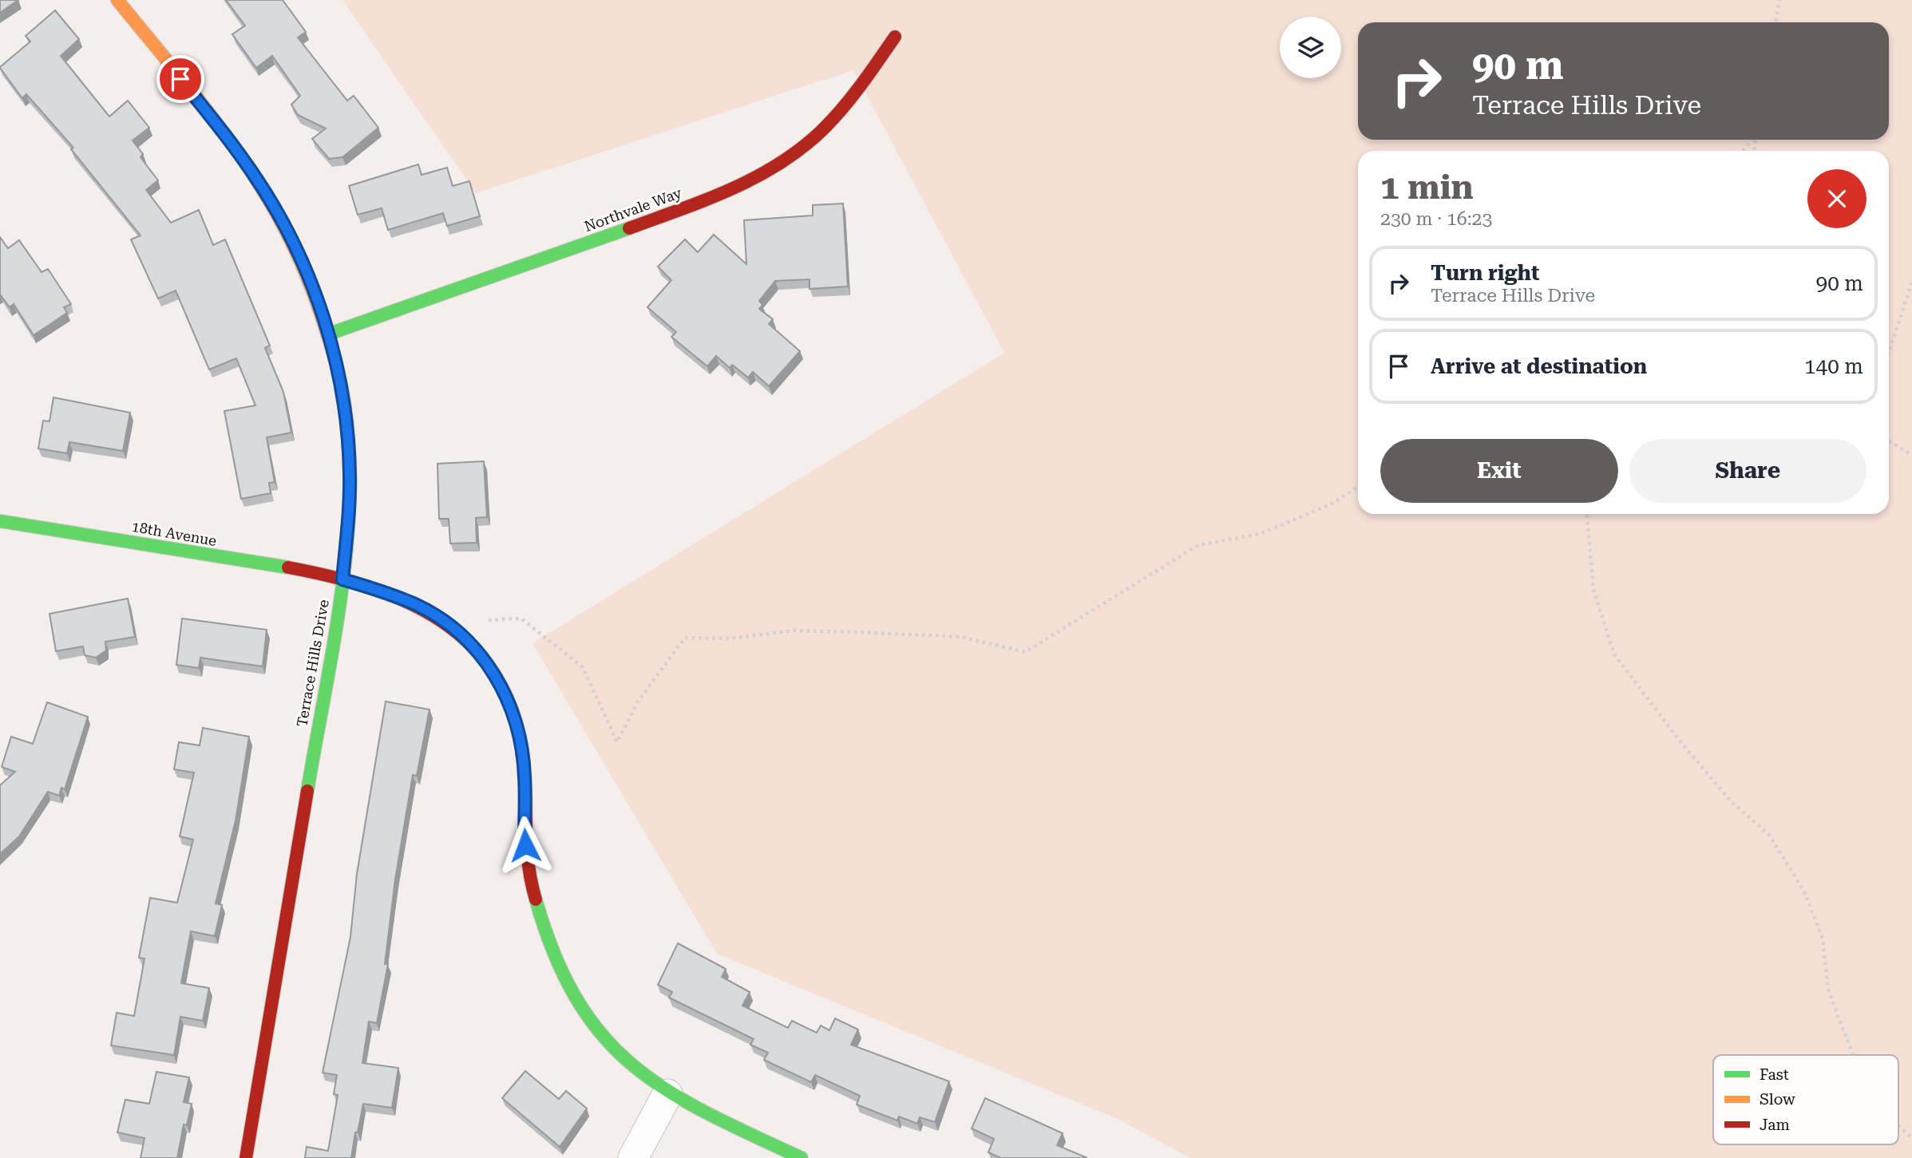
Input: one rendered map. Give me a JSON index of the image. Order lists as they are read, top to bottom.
{
  "streets": {
    "street": ["Northvale Way", "18th Avenue", "Terrace Hills Drive"]
  },
  "crossings": [
    ["Northvale Way", "Terrace Hills Drive"],
    ["18th Avenue", "Terrace Hills Drive"]
  ],
  "legend": ["Fast", "Slow", "Jam"],
  "page": {
    "turn": ["90 m", "Terrace Hills Drive"],
    "heading": ["1 min", "230 m · 16:23"],
    "list": [
      {
        "name": "Turn right",
        "note": "Terrace Hills Drive",
        "value": "90 m"
      },
      {
        "name": "Arrive at destination",
        "value": "140 m"
      }
    ],
    "buttons": ["Exit", "Share"]
  }
}
